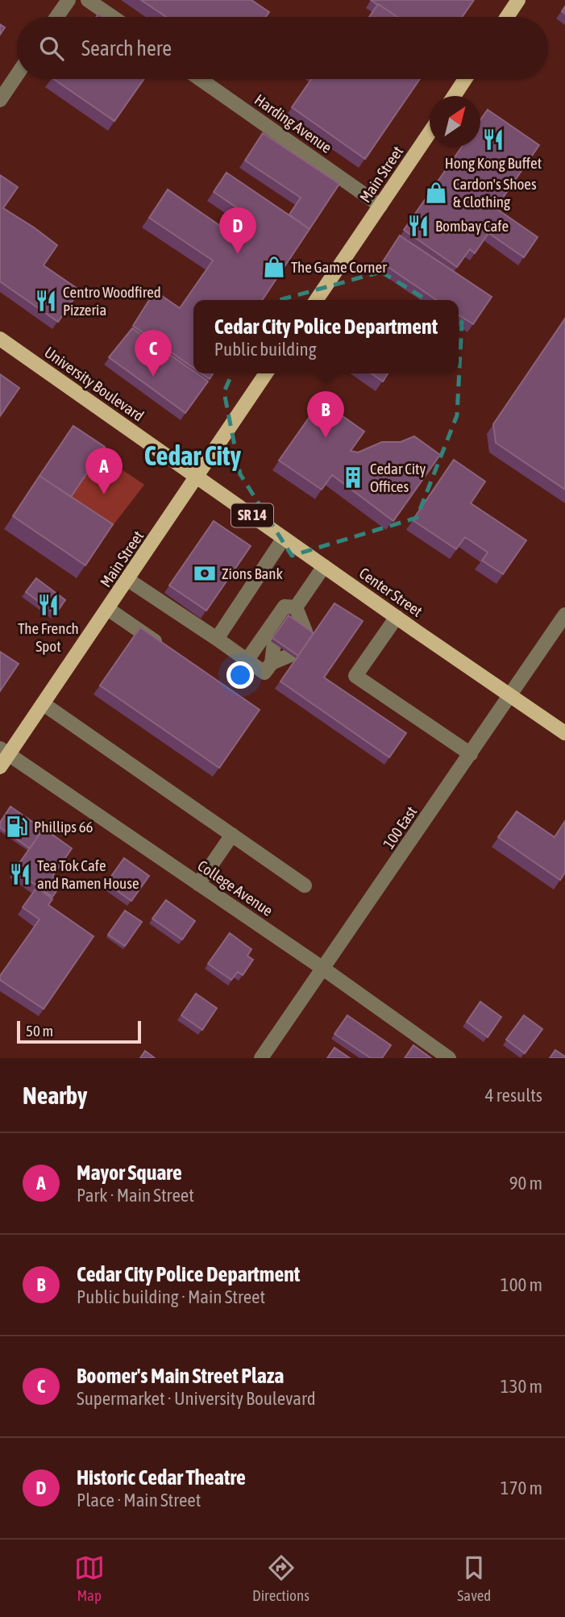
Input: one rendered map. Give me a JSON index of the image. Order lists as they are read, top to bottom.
{
  "streets": {
    "main road": [
      "Main Street",
      "University Boulevard",
      "SR 14",
      "Center Street"
    ],
    "street": ["Harding Avenue", "100 East", "College Avenue"]
  },
  "crossings": [
    ["Harding Avenue", "Main Street"],
    ["Main Street", "University Boulevard"],
    ["Main Street", "Center Street"],
    ["Main Street", "College Avenue"],
    ["University Boulevard", "Center Street"],
    ["Center Street", "100 East"],
    ["100 East", "College Avenue"]
  ],
  "districts": ["Cedar City"],
  "places": {
    "restaurant": [
      "Hong Kong Buffet",
      "Bombay Cafe",
      "Centro Woodfired Pizzeria",
      "The French Spot",
      "Tea Tok Cafe and Ramen House"
    ],
    "shop": ["Cardon's Shoes & Clothing", "The Game Corner"],
    "building": ["Cedar City Offices"],
    "bank": ["Zions Bank"],
    "fuel station": ["Phillips 66"]
  },
  "scale_bar": "50 m",
  "north": "top right",
  "page": {
    "search": "Search here",
    "pins": [
      "D",
      "C",
      "B",
      "A"
    ],
    "popup": ["Cedar City Police Department", "Public building"],
    "scale": "50 m",
    "heading": ["Nearby", "4 results"],
    "list": [
      {
        "mark": "A",
        "name": "Mayor Square",
        "note": "Park · Main Street",
        "value": "90 m"
      },
      {
        "mark": "B",
        "name": "Cedar City Police Department",
        "note": "Public building · Main Street",
        "value": "100 m"
      },
      {
        "mark": "C",
        "name": "Boomer's Main Street Plaza",
        "note": "Supermarket · University Boulevard",
        "value": "130 m"
      },
      {
        "mark": "D",
        "name": "Historic Cedar Theatre",
        "note": "Place · Main Street",
        "value": "170 m"
      }
    ],
    "nav": ["Map", "Directions", "Saved"]
  }
}
